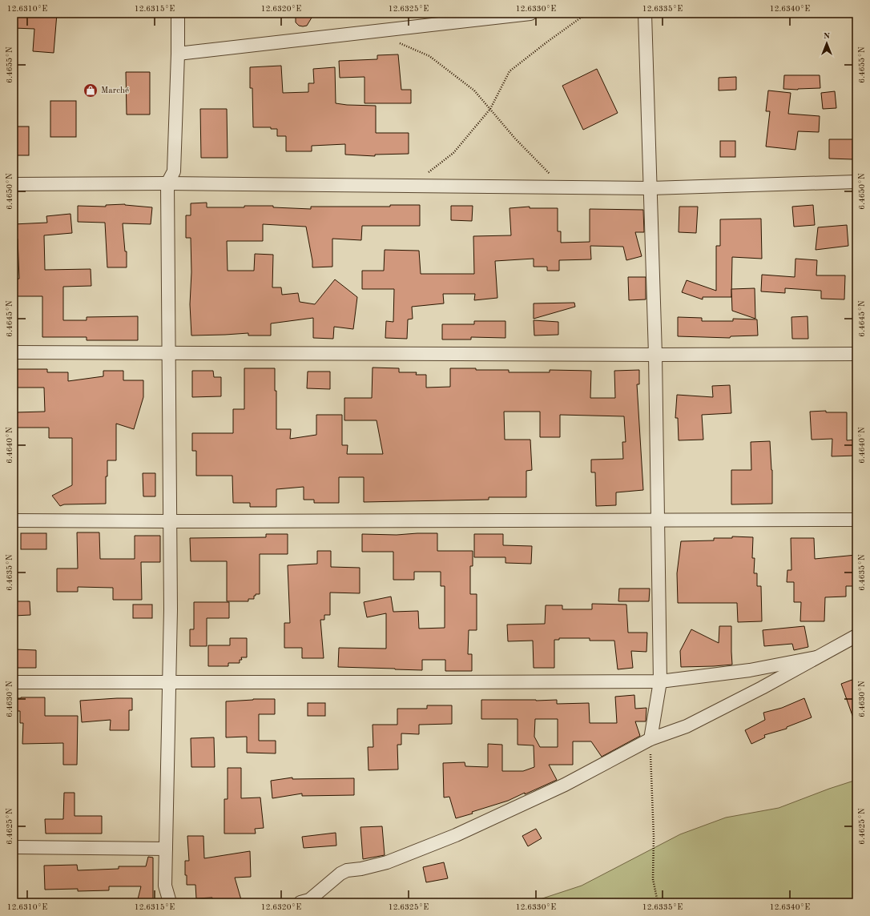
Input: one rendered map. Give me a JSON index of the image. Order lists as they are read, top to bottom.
{
  "places": {
    "shop": ["Marché"]
  },
  "north": "top",
  "coordinates": [
    "12.6310°E",
    "12.6315°E",
    "12.6320°E",
    "12.6325°E",
    "12.6330°E",
    "12.6335°E",
    "12.6340°E",
    "6.4655°N",
    "6.4650°N",
    "6.4645°N",
    "6.4640°N",
    "6.4635°N",
    "6.4630°N",
    "6.4625°N"
  ]
}
